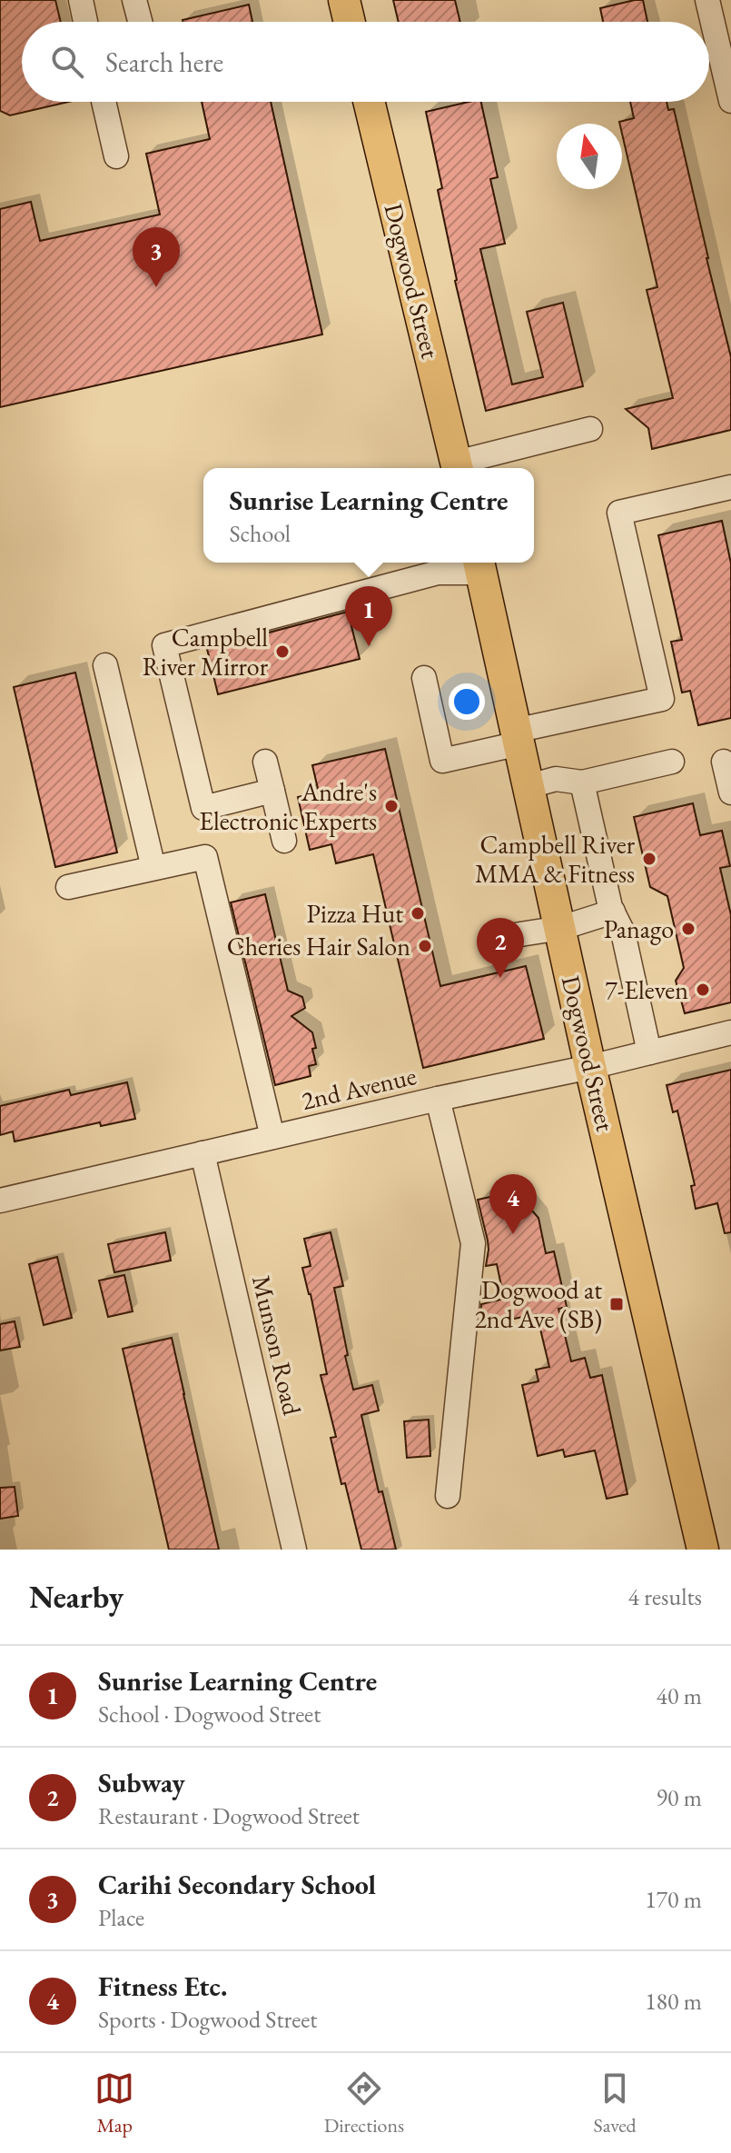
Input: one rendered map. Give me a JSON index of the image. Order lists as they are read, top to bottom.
{
  "streets": {
    "main road": ["Dogwood Street"],
    "street": ["2nd Avenue", "Munson Road"]
  },
  "crossings": [
    ["Dogwood Street", "2nd Avenue"],
    ["2nd Avenue", "Munson Road"]
  ],
  "places": {
    "other": [
      "Campbell River Mirror",
      "Andre's Electronic Experts",
      "Campbell River MMA & Fitness",
      "Pizza Hut",
      "Panago",
      "Cheries Hair Salon",
      "7-Eleven"
    ],
    "transit": ["Dogwood at 2nd Ave (SB)"]
  },
  "north": "top",
  "page": {
    "search": "Search here",
    "pins": [
      "3",
      "1",
      "2",
      "4"
    ],
    "popup": ["Sunrise Learning Centre", "School"],
    "heading": ["Nearby", "4 results"],
    "list": [
      {
        "mark": "1",
        "name": "Sunrise Learning Centre",
        "note": "School · Dogwood Street",
        "value": "40 m"
      },
      {
        "mark": "2",
        "name": "Subway",
        "note": "Restaurant · Dogwood Street",
        "value": "90 m"
      },
      {
        "mark": "3",
        "name": "Carihi Secondary School",
        "note": "Place",
        "value": "170 m"
      },
      {
        "mark": "4",
        "name": "Fitness Etc.",
        "note": "Sports · Dogwood Street",
        "value": "180 m"
      }
    ],
    "nav": ["Map", "Directions", "Saved"]
  }
}
